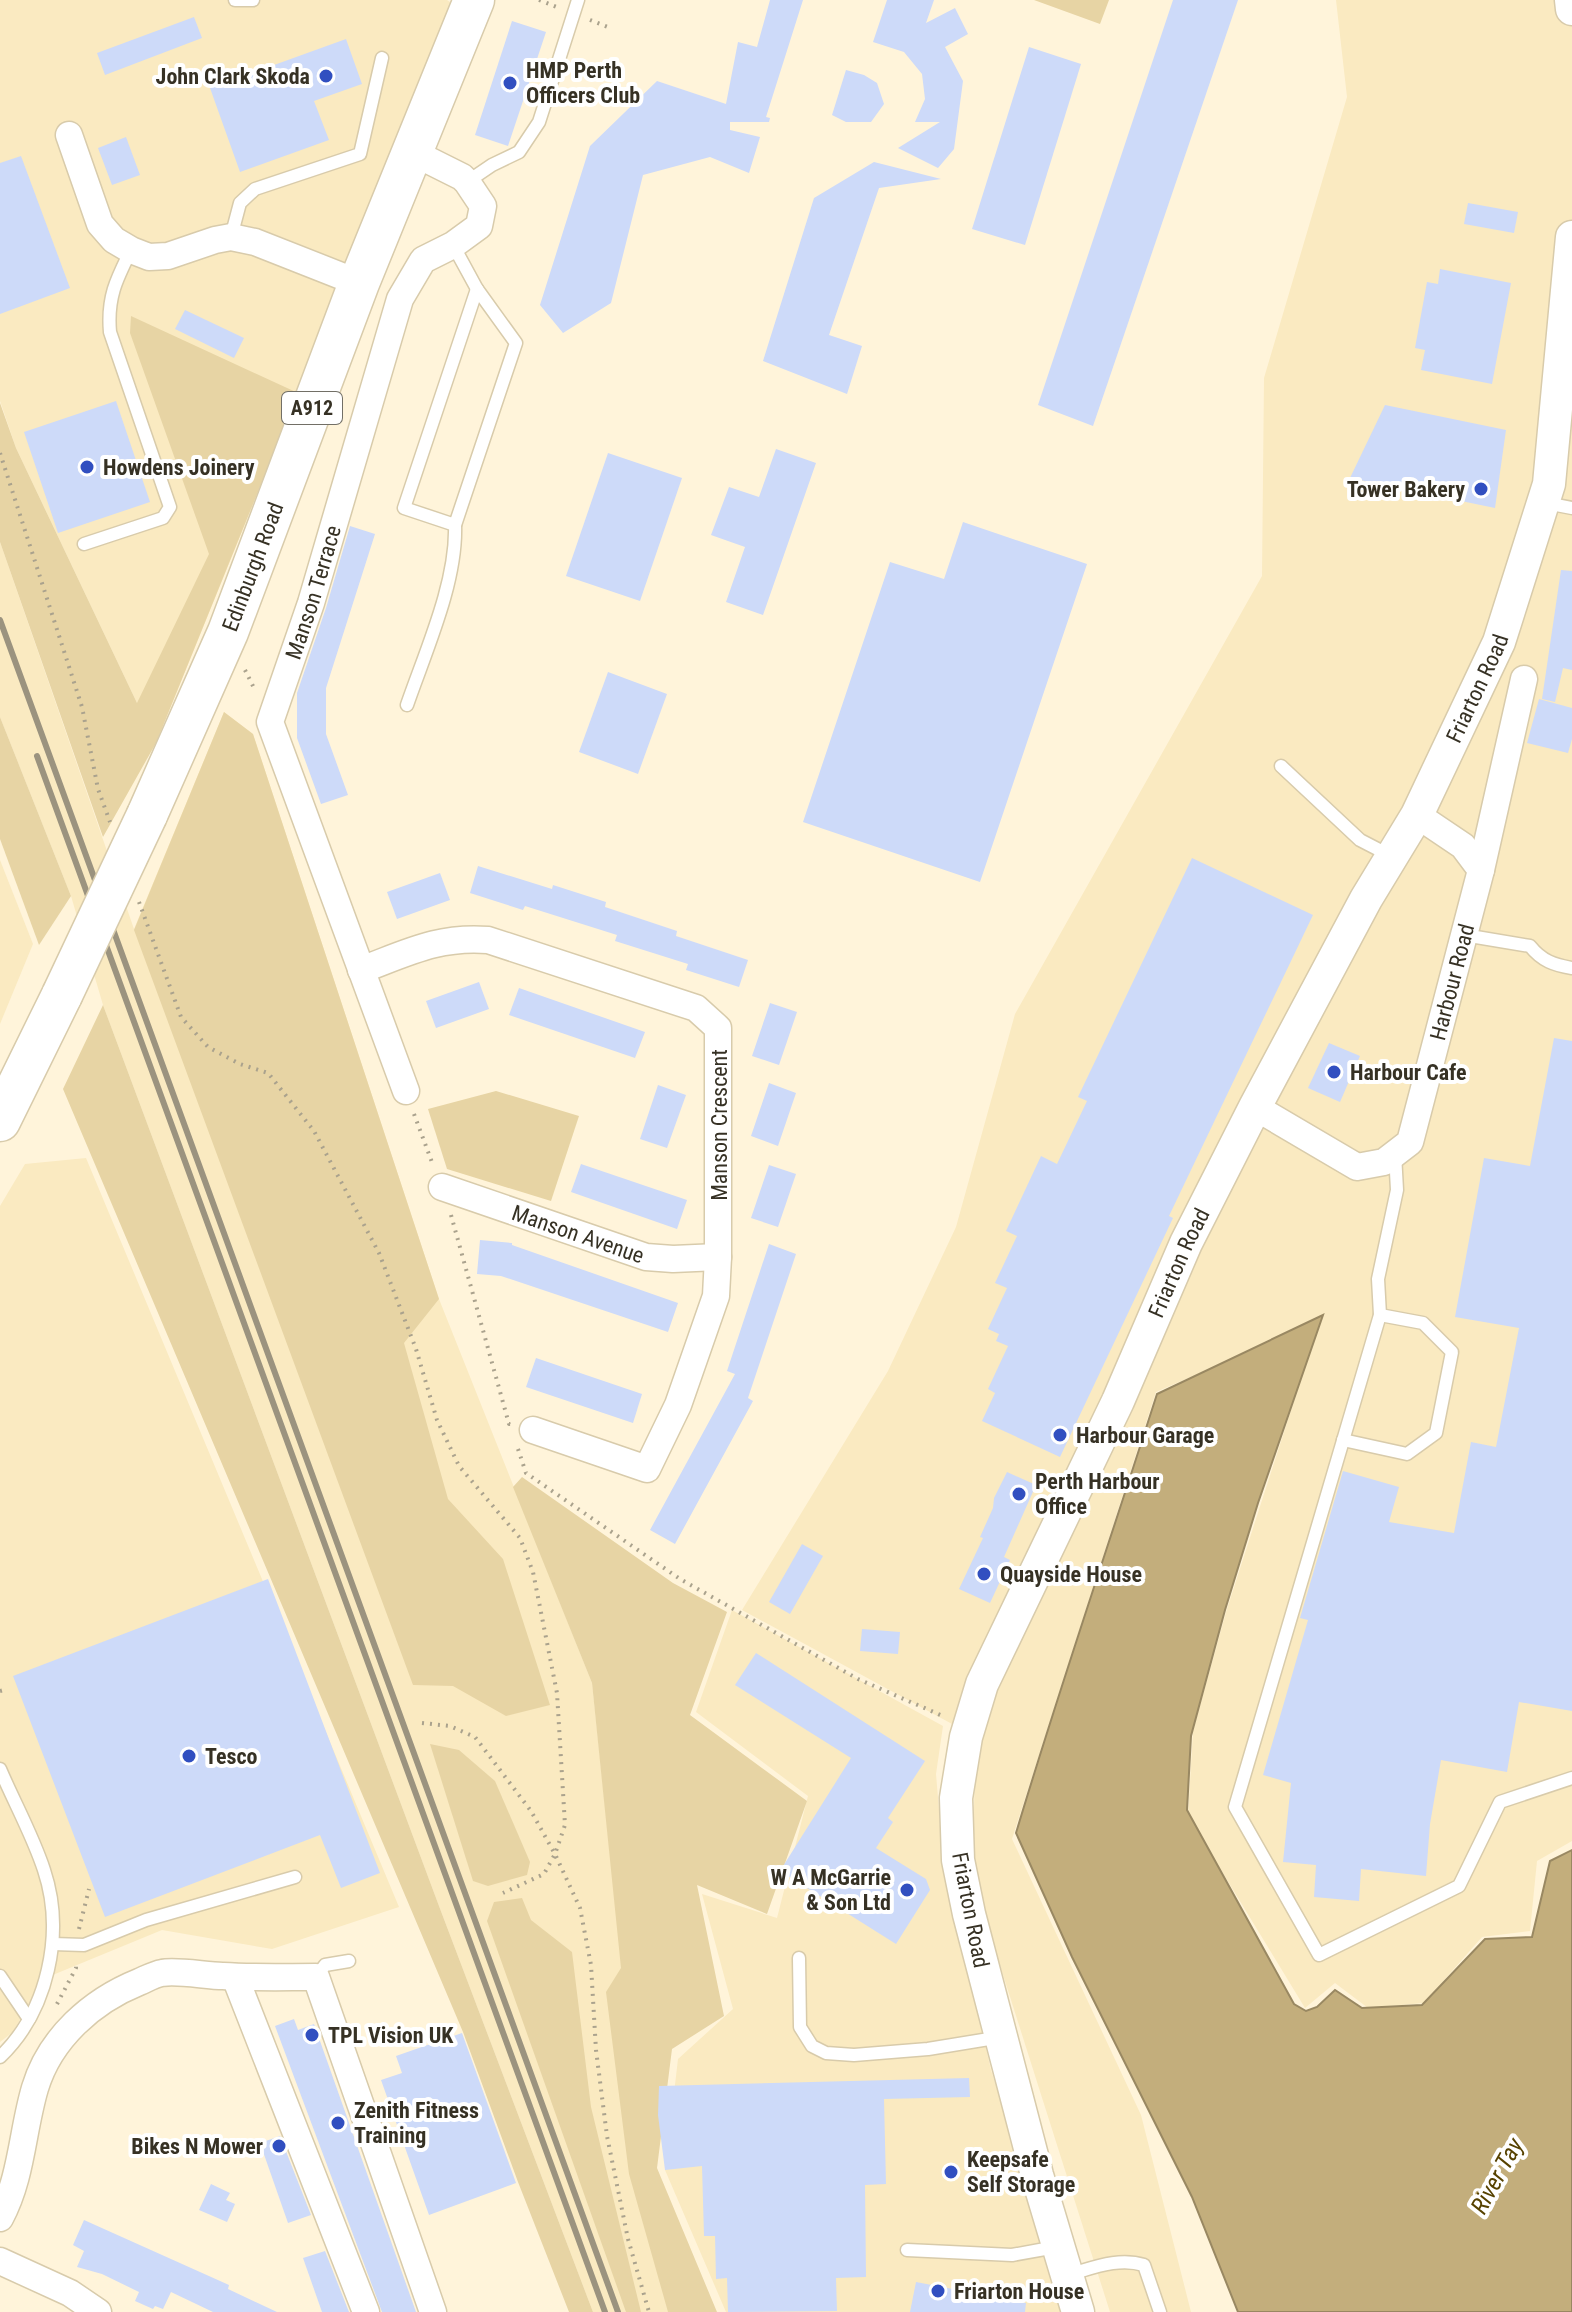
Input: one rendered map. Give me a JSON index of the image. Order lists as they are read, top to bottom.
{
  "streets": {
    "main road": ["A912", "Edinburgh Road"],
    "street": [
      "Manson Terrace",
      "Friarton Road",
      "Harbour Road",
      "Manson Crescent",
      "Manson Avenue"
    ]
  },
  "crossings": [
    ["Manson Crescent", "Manson Avenue"]
  ],
  "water": ["River Tay"],
  "places": [
    "John Clark Skoda",
    "HMP Perth Officers Club",
    "Howdens Joinery",
    "Tower Bakery",
    "Harbour Cafe",
    "Harbour Garage",
    "Perth Harbour Office",
    "Quayside House",
    "Tesco",
    "W A McGarrie & Son Ltd",
    "TPL Vision UK",
    "Zenith Fitness Training",
    "Bikes N Mower",
    "Keepsafe Self Storage",
    "Friarton House"
  ]
}
